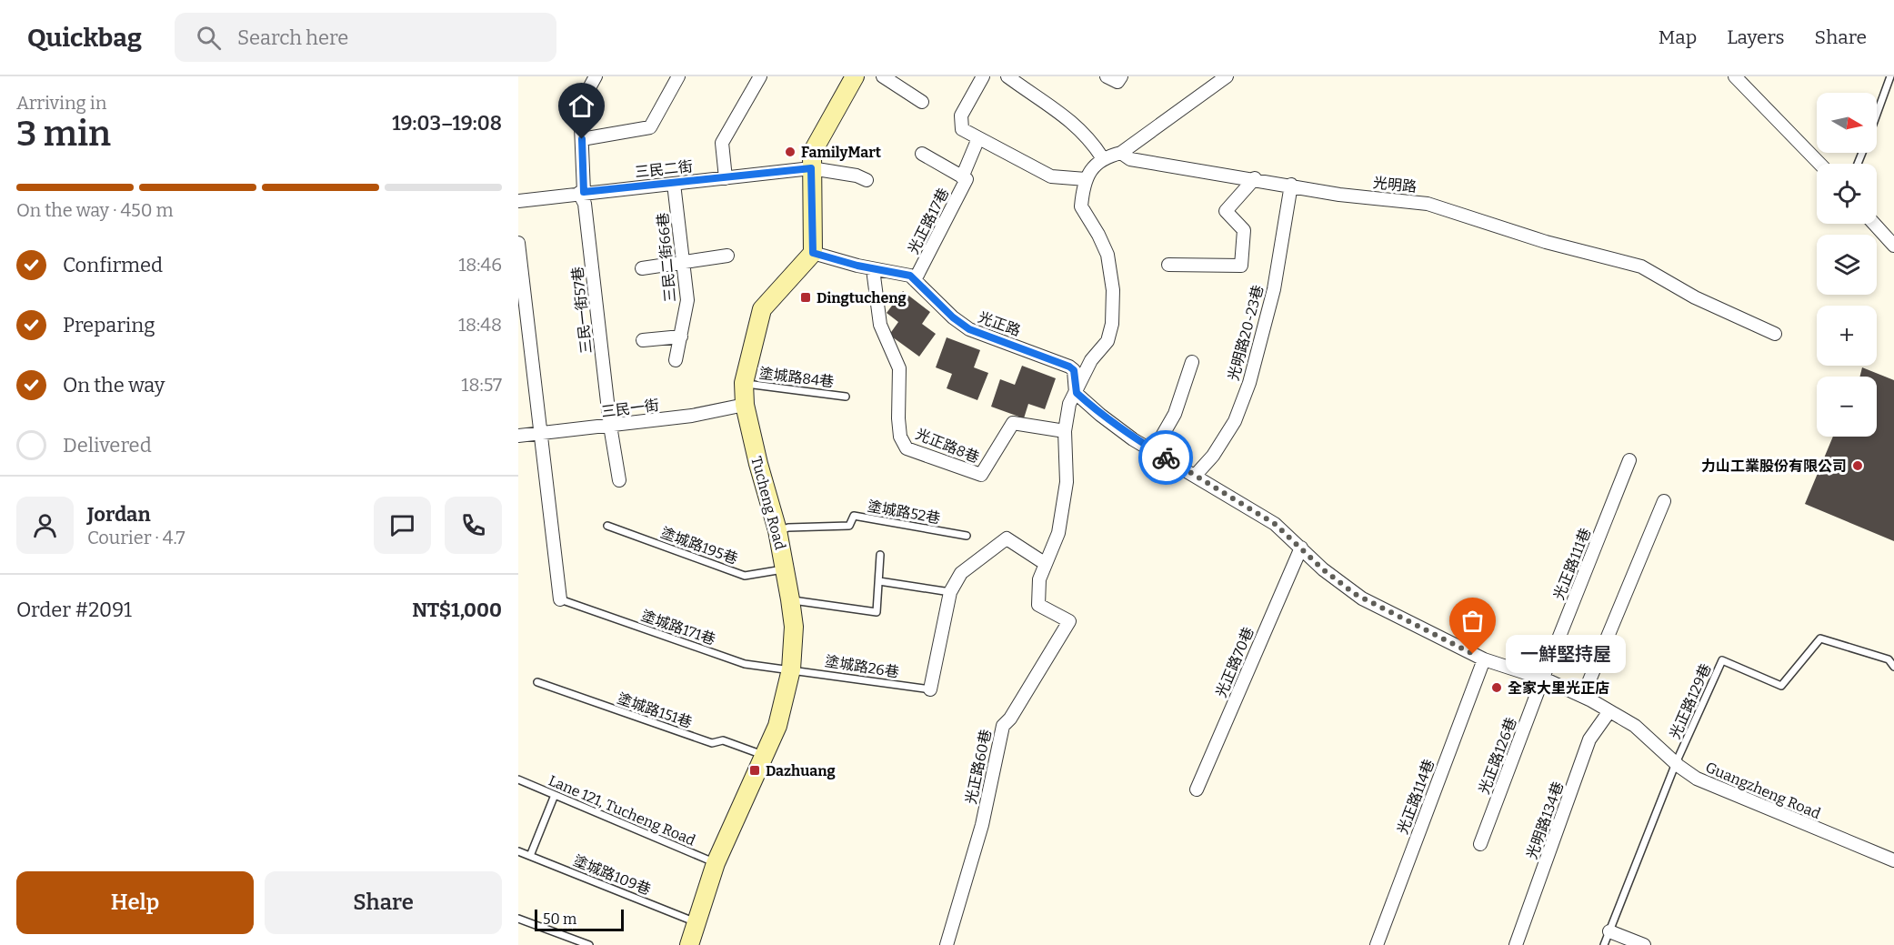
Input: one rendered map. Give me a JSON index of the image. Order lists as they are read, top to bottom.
{
  "streets": {
    "street": [
      "三民二街",
      "光明路",
      "光正路17巷",
      "三民二街66巷",
      "三民一街57巷",
      "光正路",
      "光明路20-23巷",
      "三民一街",
      "光正路8巷",
      "Tucheng Road",
      "光正路111巷",
      "光正路70巷",
      "光正路126巷",
      "光正路60巷",
      "Guangzheng Road",
      "光正路114巷",
      "光明路134巷"
    ],
    "lane": [
      "塗城路84巷",
      "塗城路52巷",
      "塗城路195巷",
      "塗城路171巷",
      "塗城路26巷",
      "光正路129巷",
      "塗城路151巷",
      "Lane 121, Tucheng Road",
      "塗城路109巷"
    ]
  },
  "crossings": [
    ["三民二街", "三民二街66巷"],
    ["三民二街", "三民一街57巷"],
    ["光明路", "光明路20-23巷"],
    ["光正路17巷", "光正路"],
    ["三民一街57巷", "三民一街"],
    ["光正路", "光正路8巷"],
    ["光正路", "Tucheng Road"],
    ["光正路", "光正路60巷"],
    ["光正路", "Guangzheng Road"],
    ["光明路20-23巷", "Guangzheng Road"],
    ["塗城路84巷", "Tucheng Road"],
    ["三民一街", "Tucheng Road"],
    ["光正路8巷", "光正路60巷"],
    ["Tucheng Road", "塗城路52巷"],
    ["Tucheng Road", "塗城路195巷"],
    ["Tucheng Road", "塗城路171巷"],
    ["Tucheng Road", "塗城路26巷"],
    ["Tucheng Road", "塗城路151巷"],
    ["Tucheng Road", "Lane 121, Tucheng Road"],
    ["Tucheng Road", "塗城路109巷"],
    ["光正路111巷", "光正路126巷"],
    ["光正路111巷", "Guangzheng Road"],
    ["塗城路171巷", "塗城路26巷"],
    ["光正路70巷", "Guangzheng Road"],
    ["光正路129巷", "Guangzheng Road"],
    ["光正路126巷", "Guangzheng Road"],
    ["光正路60巷", "Guangzheng Road"],
    ["Guangzheng Road", "光正路114巷"],
    ["Guangzheng Road", "光明路134巷"]
  ],
  "places": {
    "other": [
      "FamilyMart",
      "力山工業股份有限公司",
      "一鮮堅持屋",
      "全家大里光正店"
    ],
    "transit": ["Dingtucheng", "Dazhuang"]
  },
  "scale_bar": "50 m",
  "north": "right",
  "page": {
    "header": "Quickbag",
    "search": "Search here",
    "nav": ["Map", "Layers", "Share"],
    "heading": ["3 min", "Arriving in", "19:03–19:08"],
    "panel": [
      "Jordan",
      "Courier · 4.7",
      "Order #2091",
      "NT$1,000"
    ],
    "map_buttons": ["+", "−"],
    "bar": "On the way · 450 m",
    "list": [
      ["Confirmed", "18:46"],
      ["Preparing", "18:48"],
      ["On the way", "18:57"],
      "Delivered"
    ],
    "bubble": "一鮮堅持屋",
    "buttons": ["Help", "Share"],
    "scale": "50 m"
  }
}
